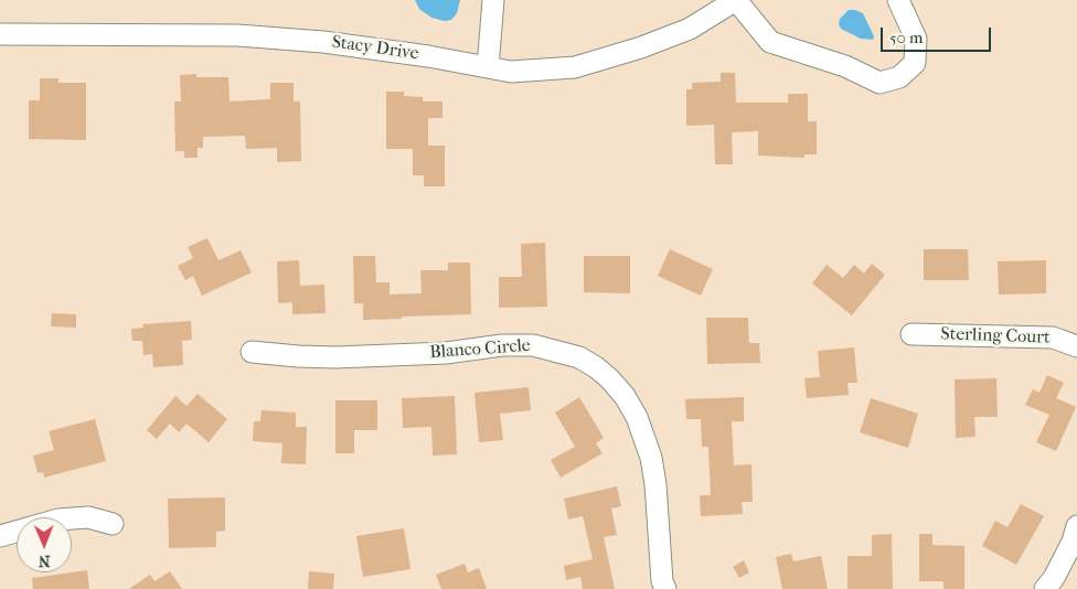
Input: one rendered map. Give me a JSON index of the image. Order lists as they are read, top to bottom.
{
  "streets": {
    "street": ["Stacy Drive", "Sterling Court", "Blanco Circle"]
  },
  "scale_bar": "50 m",
  "north": "bottom"
}
